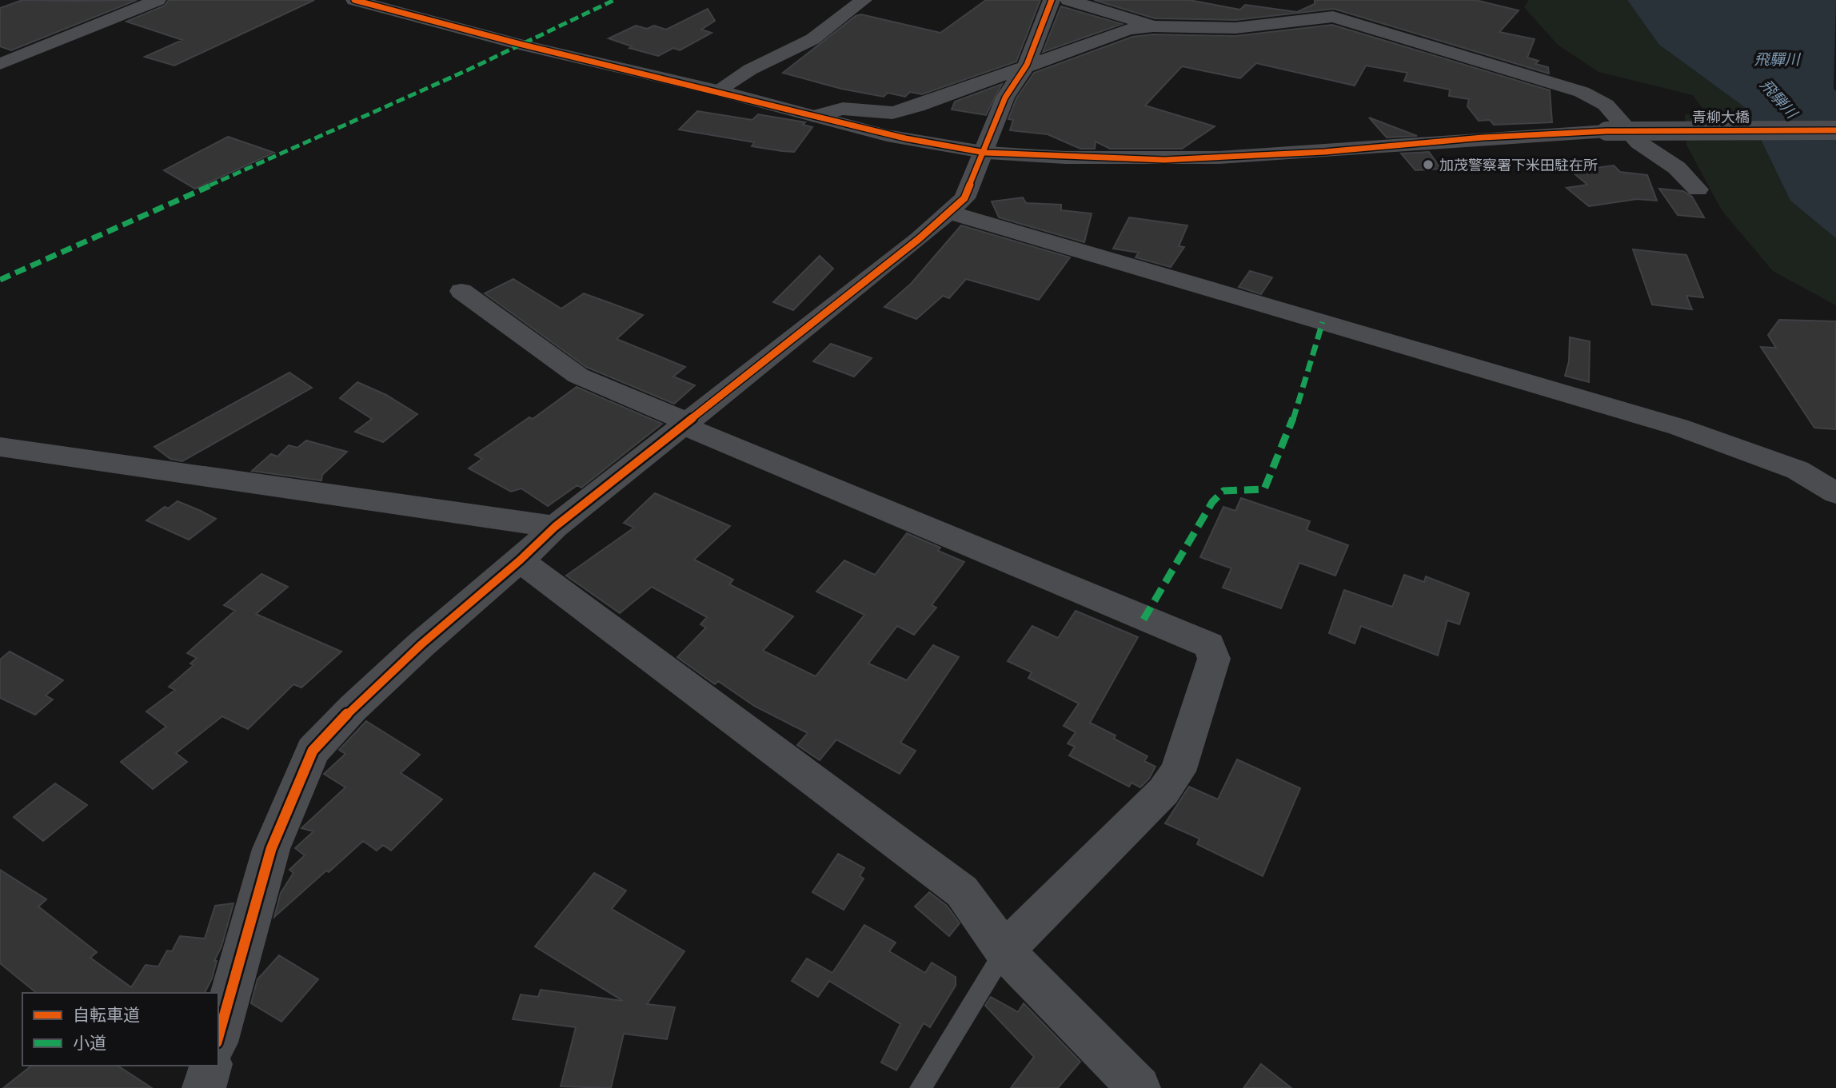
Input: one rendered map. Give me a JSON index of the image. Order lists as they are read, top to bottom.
{
  "streets": {
    "street": ["青柳大橋"]
  },
  "water": ["飛驒川", "飛騨川"],
  "places": ["加茂警察署下米田駐在所"],
  "legend": ["自転車道", "小道"]
}
